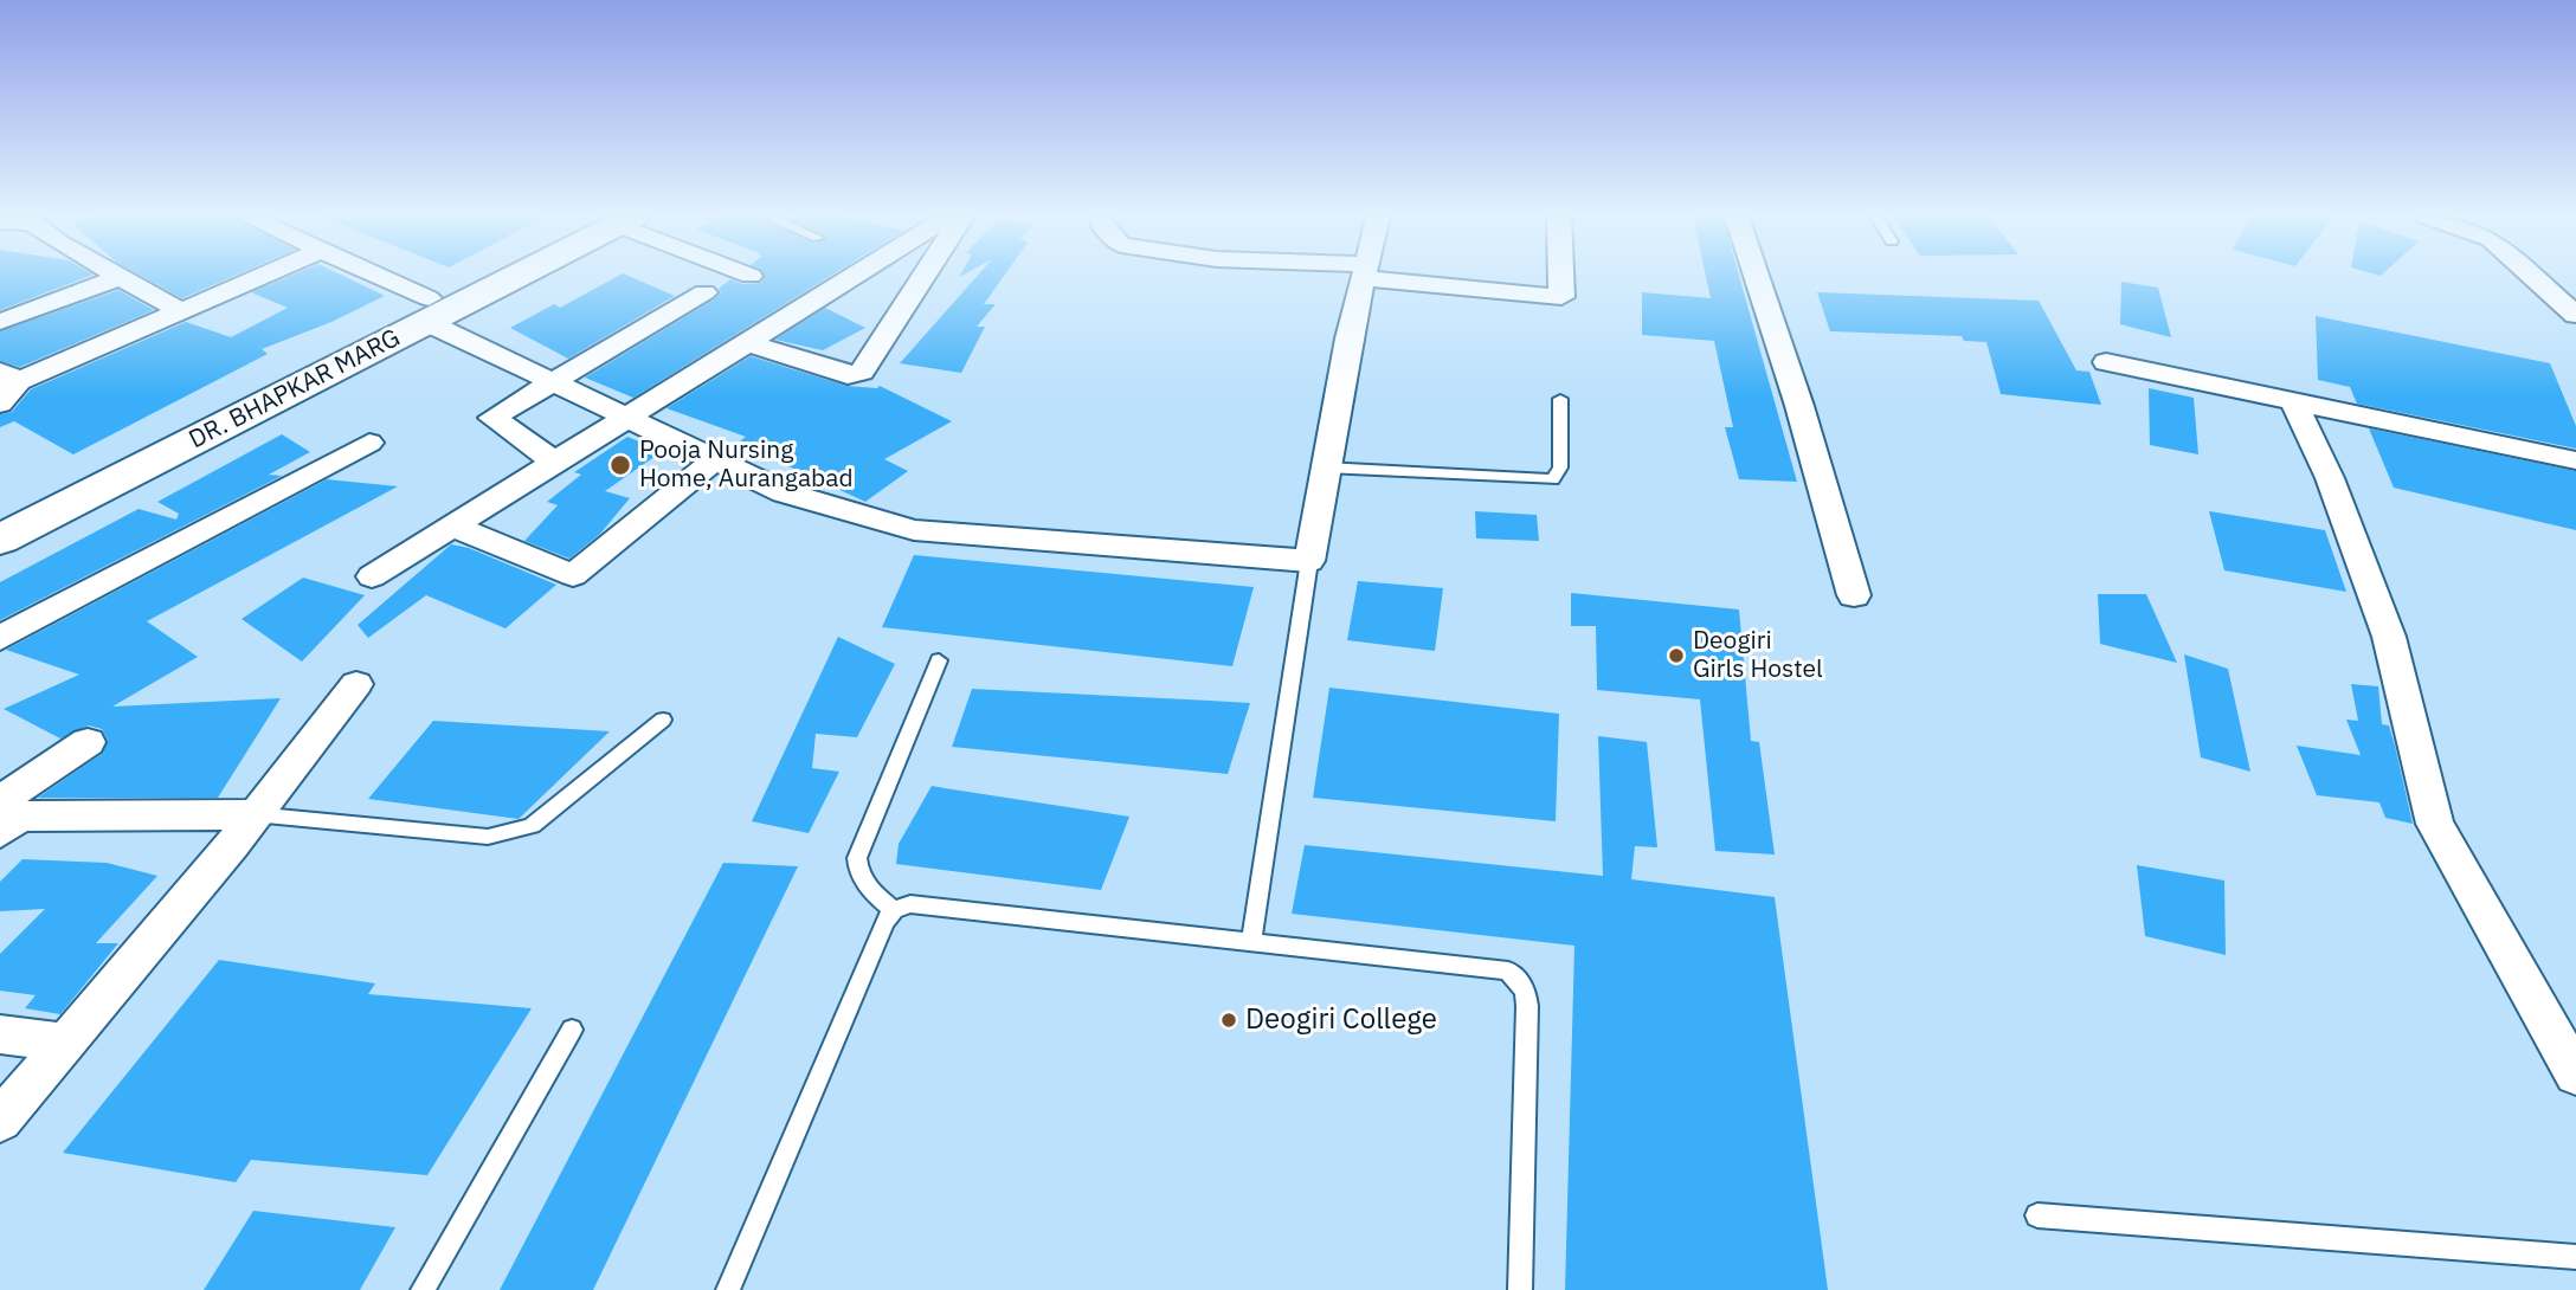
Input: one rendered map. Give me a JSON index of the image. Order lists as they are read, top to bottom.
{
  "streets": {
    "main road": ["DR. BHAPKAR MARG"]
  },
  "places": ["Pooja Nursing Home, Aurangabad", "Deogiri Girls Hostel", "Deogiri College"]
}
